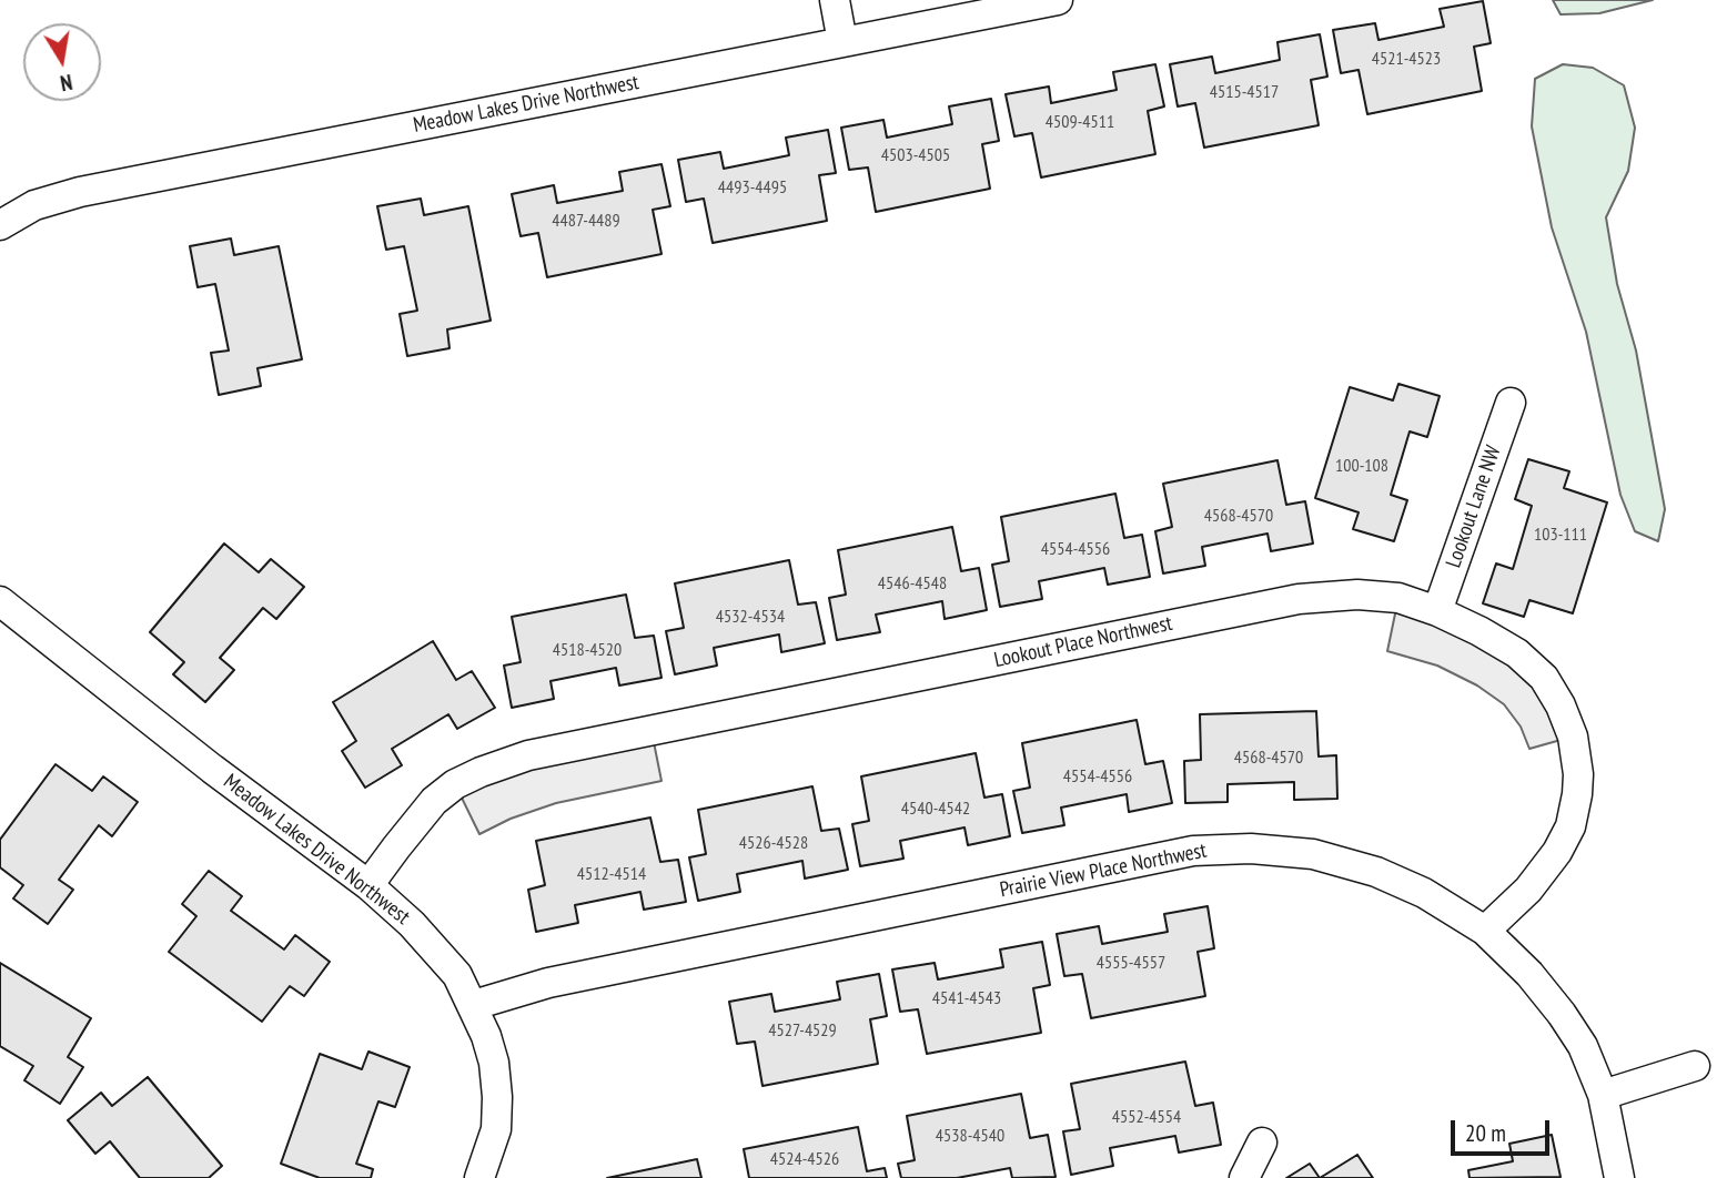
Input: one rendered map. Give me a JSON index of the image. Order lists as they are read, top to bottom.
{
  "streets": {
    "street": [
      "Meadow Lakes Drive Northwest",
      "Lookout Lane NW",
      "Lookout Place Northwest",
      "Prairie View Place Northwest"
    ]
  },
  "crossings": [
    ["Meadow Lakes Drive Northwest", "Lookout Place Northwest"],
    ["Meadow Lakes Drive Northwest", "Prairie View Place Northwest"],
    ["Lookout Lane NW", "Lookout Place Northwest"],
    ["Lookout Place Northwest", "Prairie View Place Northwest"]
  ],
  "house_numbers": [
    "4521-4523",
    "4515-4517",
    "4509-4511",
    "4503-4505",
    "4493-4495",
    "4487-4489",
    "100-108",
    "4568-4570",
    "103-111",
    "4554-4556",
    "4546-4548",
    "4532-4534",
    "4518-4520",
    "4568-4570",
    "4554-4556",
    "4540-4542",
    "4526-4528",
    "4512-4514",
    "4555-4557",
    "4541-4543",
    "4527-4529",
    "4552-4554",
    "4538-4540",
    "4524-4526"
  ],
  "scale_bar": "20 m",
  "north": "bottom"
}
